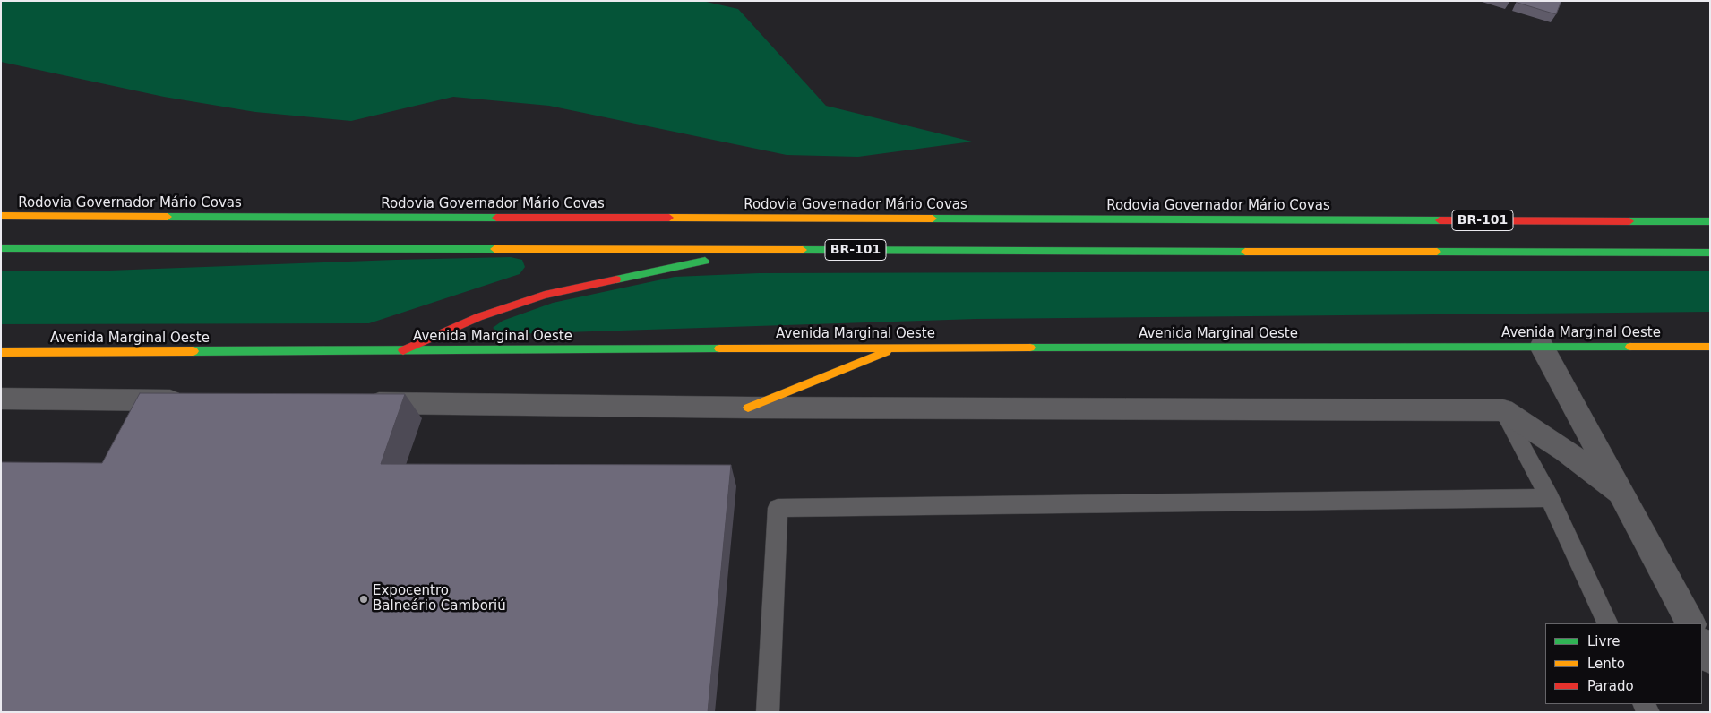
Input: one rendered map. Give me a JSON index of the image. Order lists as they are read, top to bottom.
{
  "streets": {
    "main road": ["Rodovia Governador Mário Covas", "BR-101", "Avenida Marginal Oeste"]
  },
  "places": ["Expocentro Balneário Camboriú"],
  "legend": ["Livre", "Lento", "Parado"]
}
